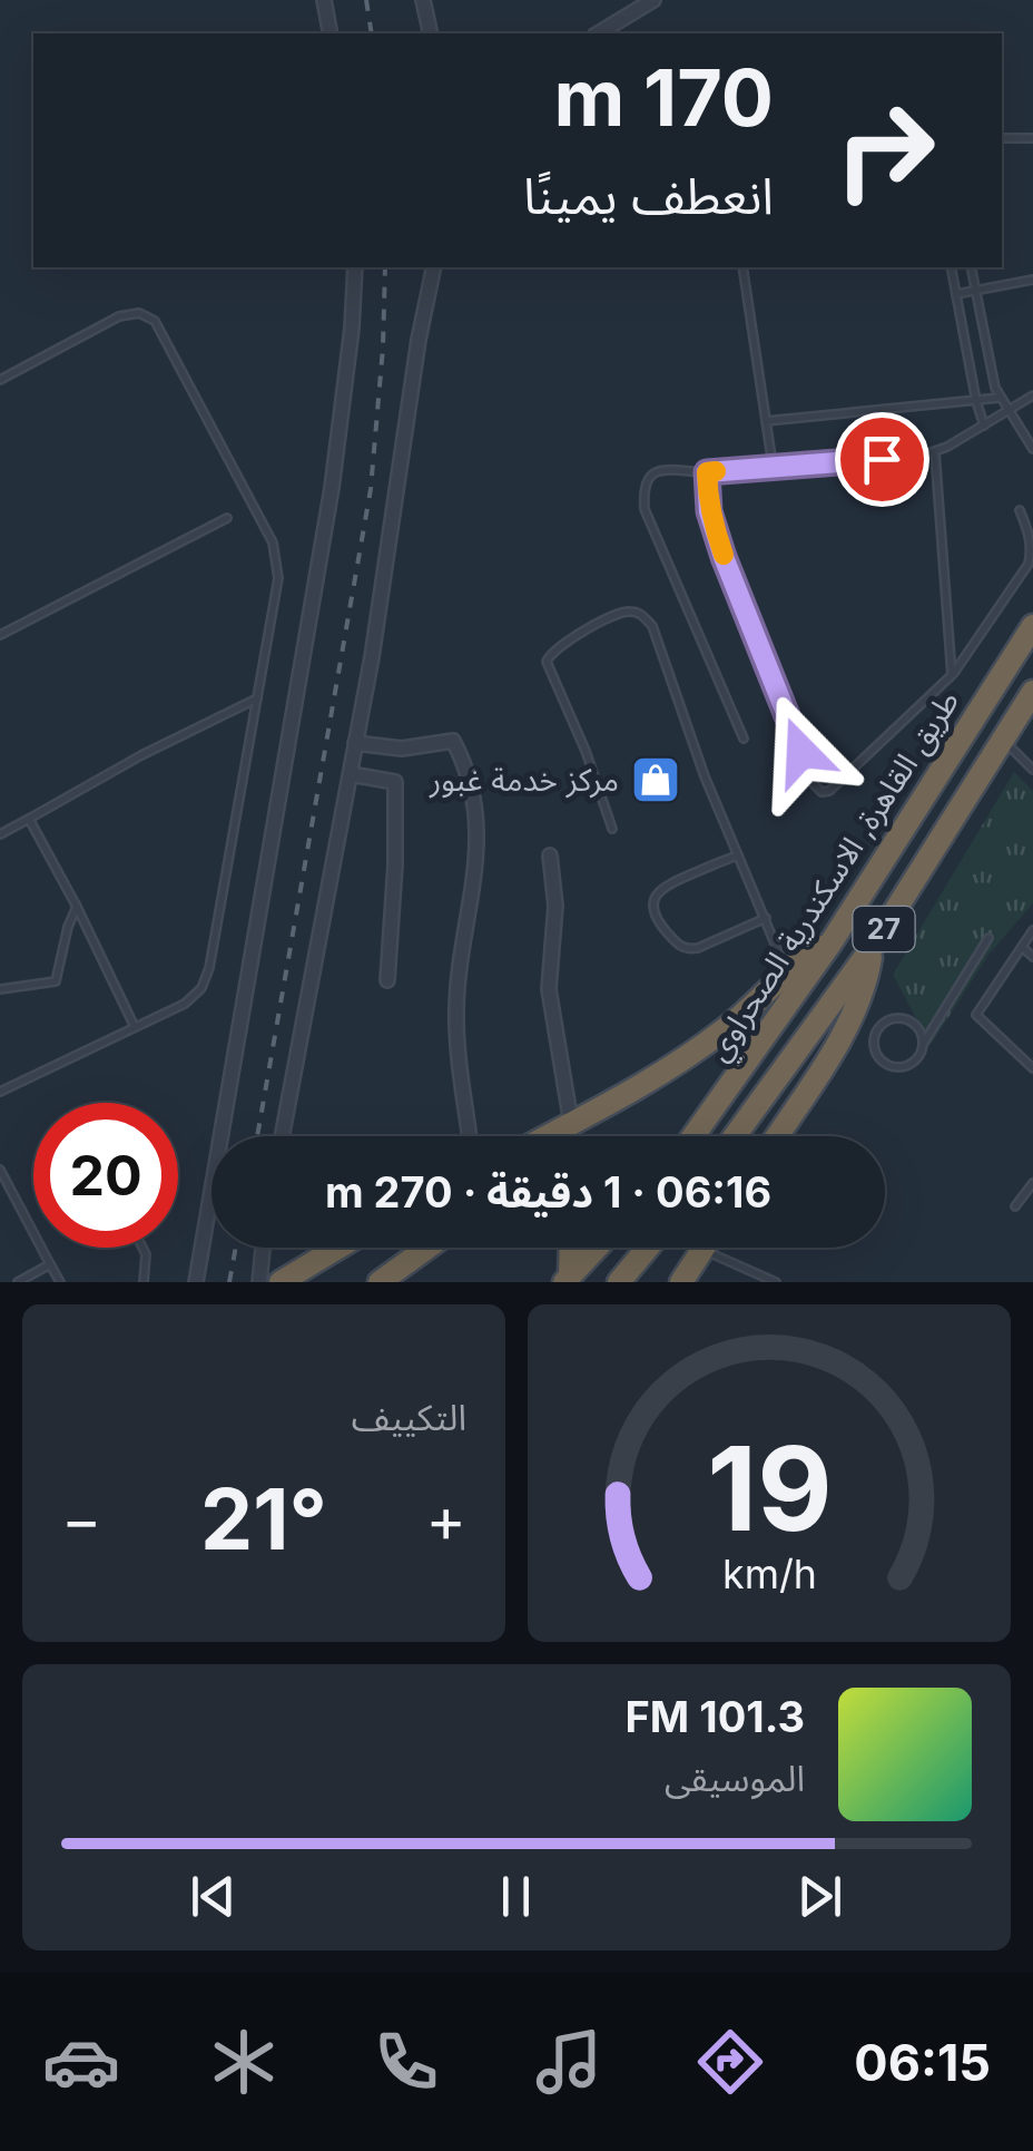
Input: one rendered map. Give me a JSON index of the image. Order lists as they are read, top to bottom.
{
  "streets": {
    "highway": ["طريق القاهرة, الاسكندرية الصحراوي", "27"]
  },
  "places": {
    "shop": ["مركز خدمة غبور"]
  },
  "page": {
    "turn": ["170 m", "انعطف يمينًا"],
    "limit": "20",
    "trip": "06:16 · 1 دقيقة · 270 m",
    "tile": "التكييف",
    "heat": ["−", "21°", "+"],
    "song": ["101.3 FM", "الموسيقى"],
    "tabs": "06:15",
    "gauge": ["19", "km/h"]
  }
}
